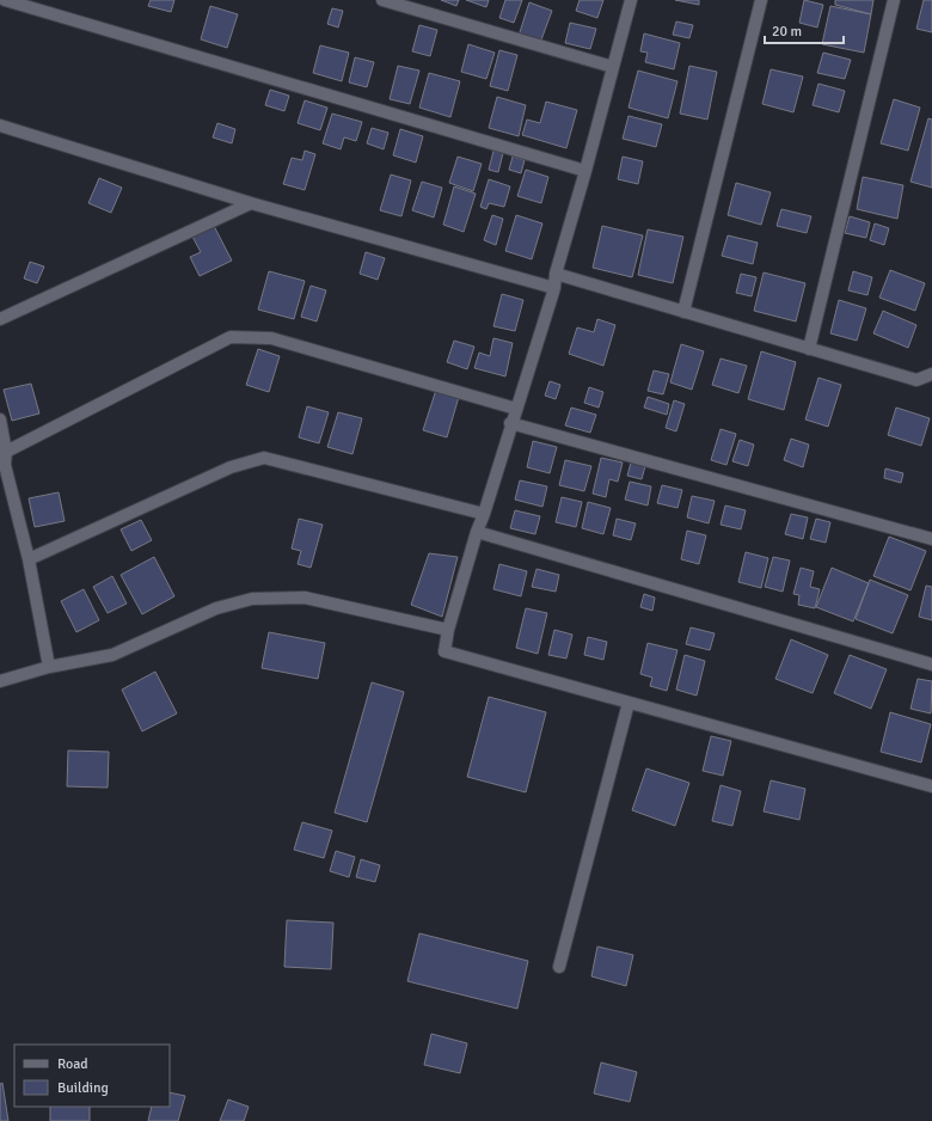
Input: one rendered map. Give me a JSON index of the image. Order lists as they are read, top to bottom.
{
  "legend": ["Road", "Building"],
  "scale_bar": "20 m"
}
